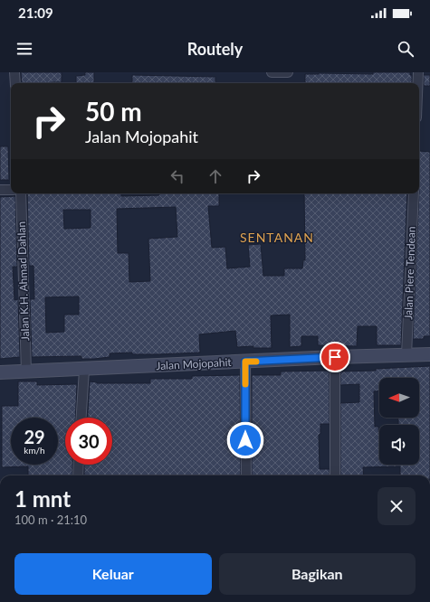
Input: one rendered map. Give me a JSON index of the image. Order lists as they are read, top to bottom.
{
  "streets": {
    "main road": ["Jalan Mojopahit"],
    "street": ["Jalan Piere Tendean", "Jalan K.H. Ahmad Dahlan"]
  },
  "crossings": [
    ["Jalan Piere Tendean", "Jalan Mojopahit"],
    ["Jalan K.H. Ahmad Dahlan", "Jalan Mojopahit"]
  ],
  "districts": ["SENTANAN"],
  "north": "left",
  "page": {
    "status": "21:09",
    "header": "Routely",
    "turn": ["50 m", "Jalan Mojopahit"],
    "speed": "29 km/h",
    "limit": "30",
    "heading": ["1 mnt", "100 m · 21:10"],
    "buttons": ["Keluar", "Bagikan"]
  }
}
